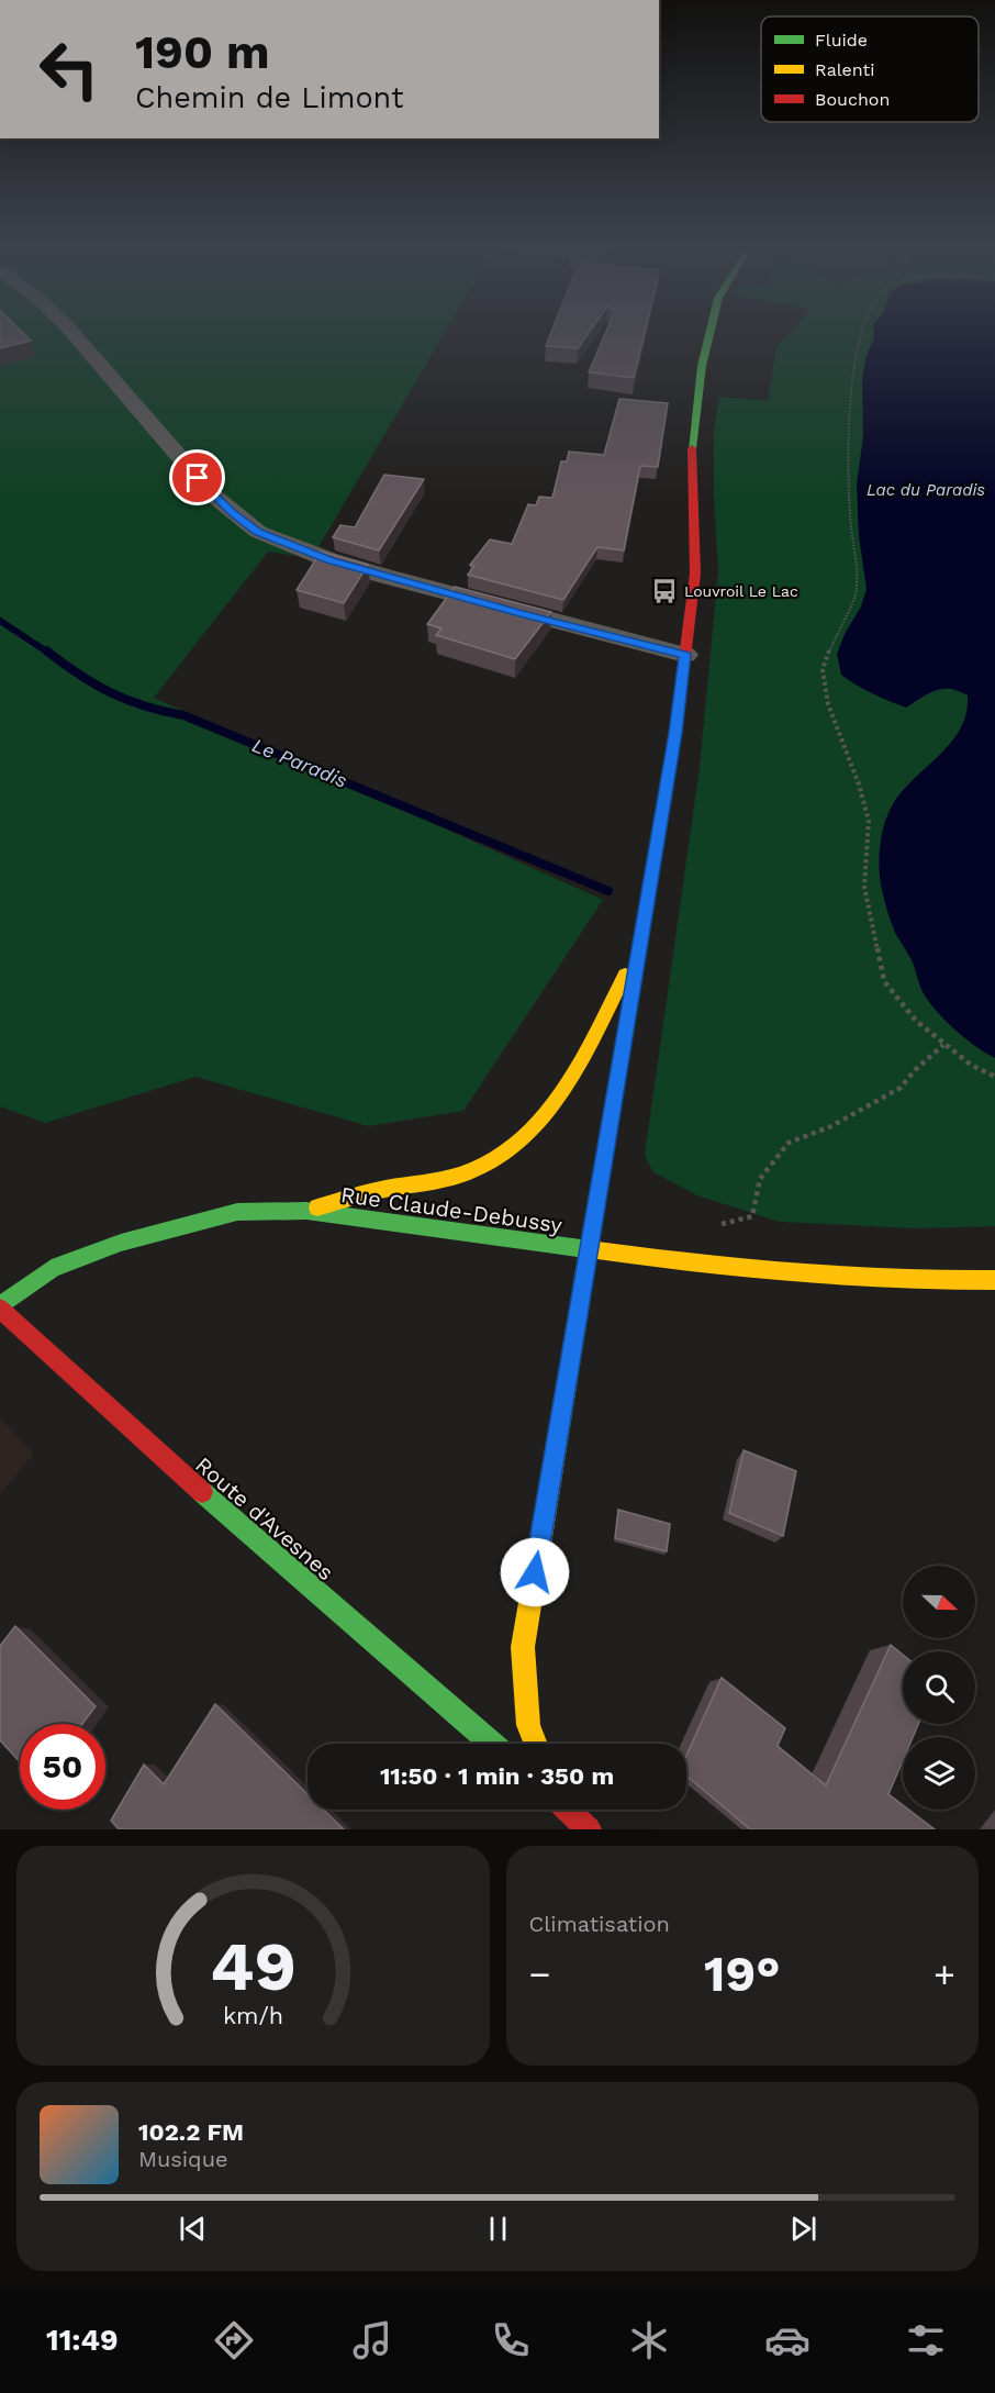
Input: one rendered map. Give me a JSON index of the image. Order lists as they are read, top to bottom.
{
  "streets": {
    "main road": ["Rue Claude-Debussy", "Route d'Avesnes"]
  },
  "crossings": [
    ["Rue Claude-Debussy", "Route d'Avesnes"]
  ],
  "water": ["Lac du Paradis", "Le Paradis"],
  "places": {
    "bus stop": ["Louvroil Le Lac"]
  },
  "legend": ["Fluide", "Ralenti", "Bouchon"],
  "north": "right",
  "page": {
    "turn": ["190 m", "Chemin de Limont"],
    "limit": "50",
    "trip": "11:50 · 1 min · 350 m",
    "tile": "Climatisation",
    "heat": ["−", "19°", "+"],
    "song": ["102.2 FM", "Musique"],
    "tabs": "11:49",
    "gauge": ["49", "km/h"]
  }
}
